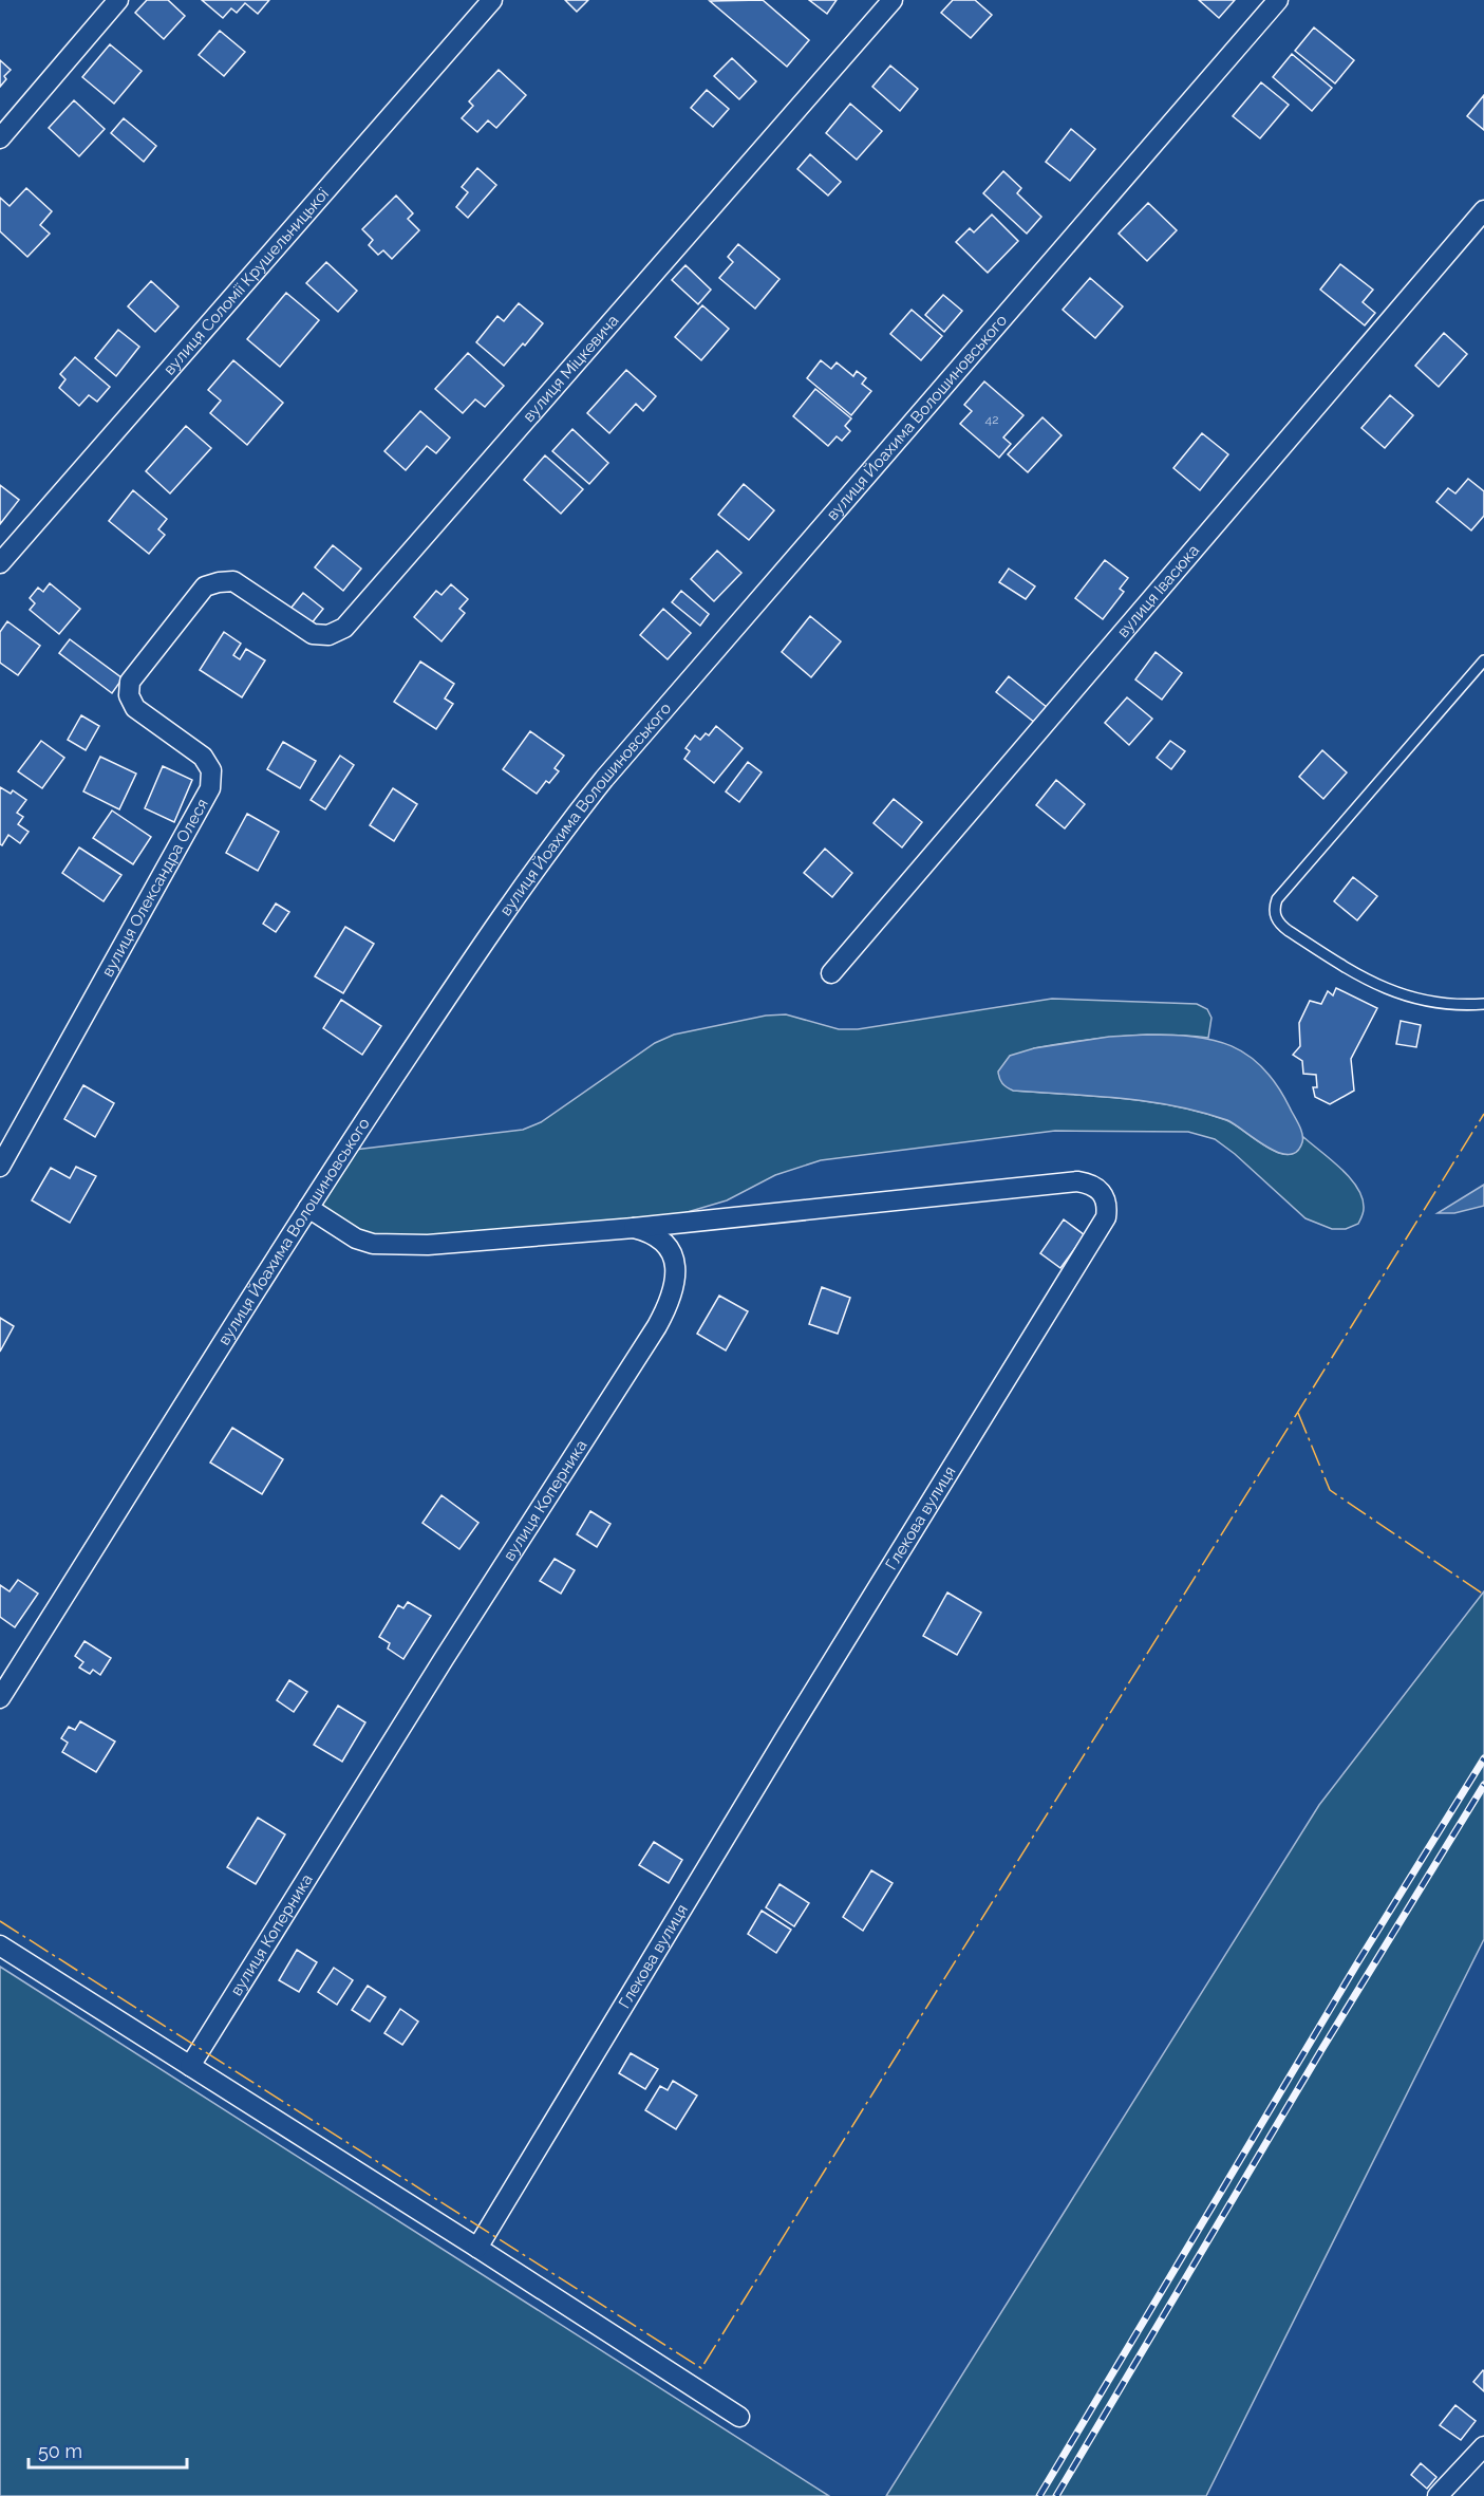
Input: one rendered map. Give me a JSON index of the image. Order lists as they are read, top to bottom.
{
  "streets": {
    "street": [
      "вулиця Соломії Крушельницької",
      "вулиця Міцкевича",
      "вулиця Йоахима Волошиновського",
      "вулиця Івасюка",
      "вулиця Олександра Олеся",
      "вулиця Коперника",
      "Глекова вулиця"
    ]
  },
  "crossings": [
    ["вулиця Міцкевича", "вулиця Олександра Олеся"],
    ["вулиця Коперника", "Глекова вулиця"]
  ],
  "house_numbers": ["42"],
  "scale_bar": "50 m"
}
